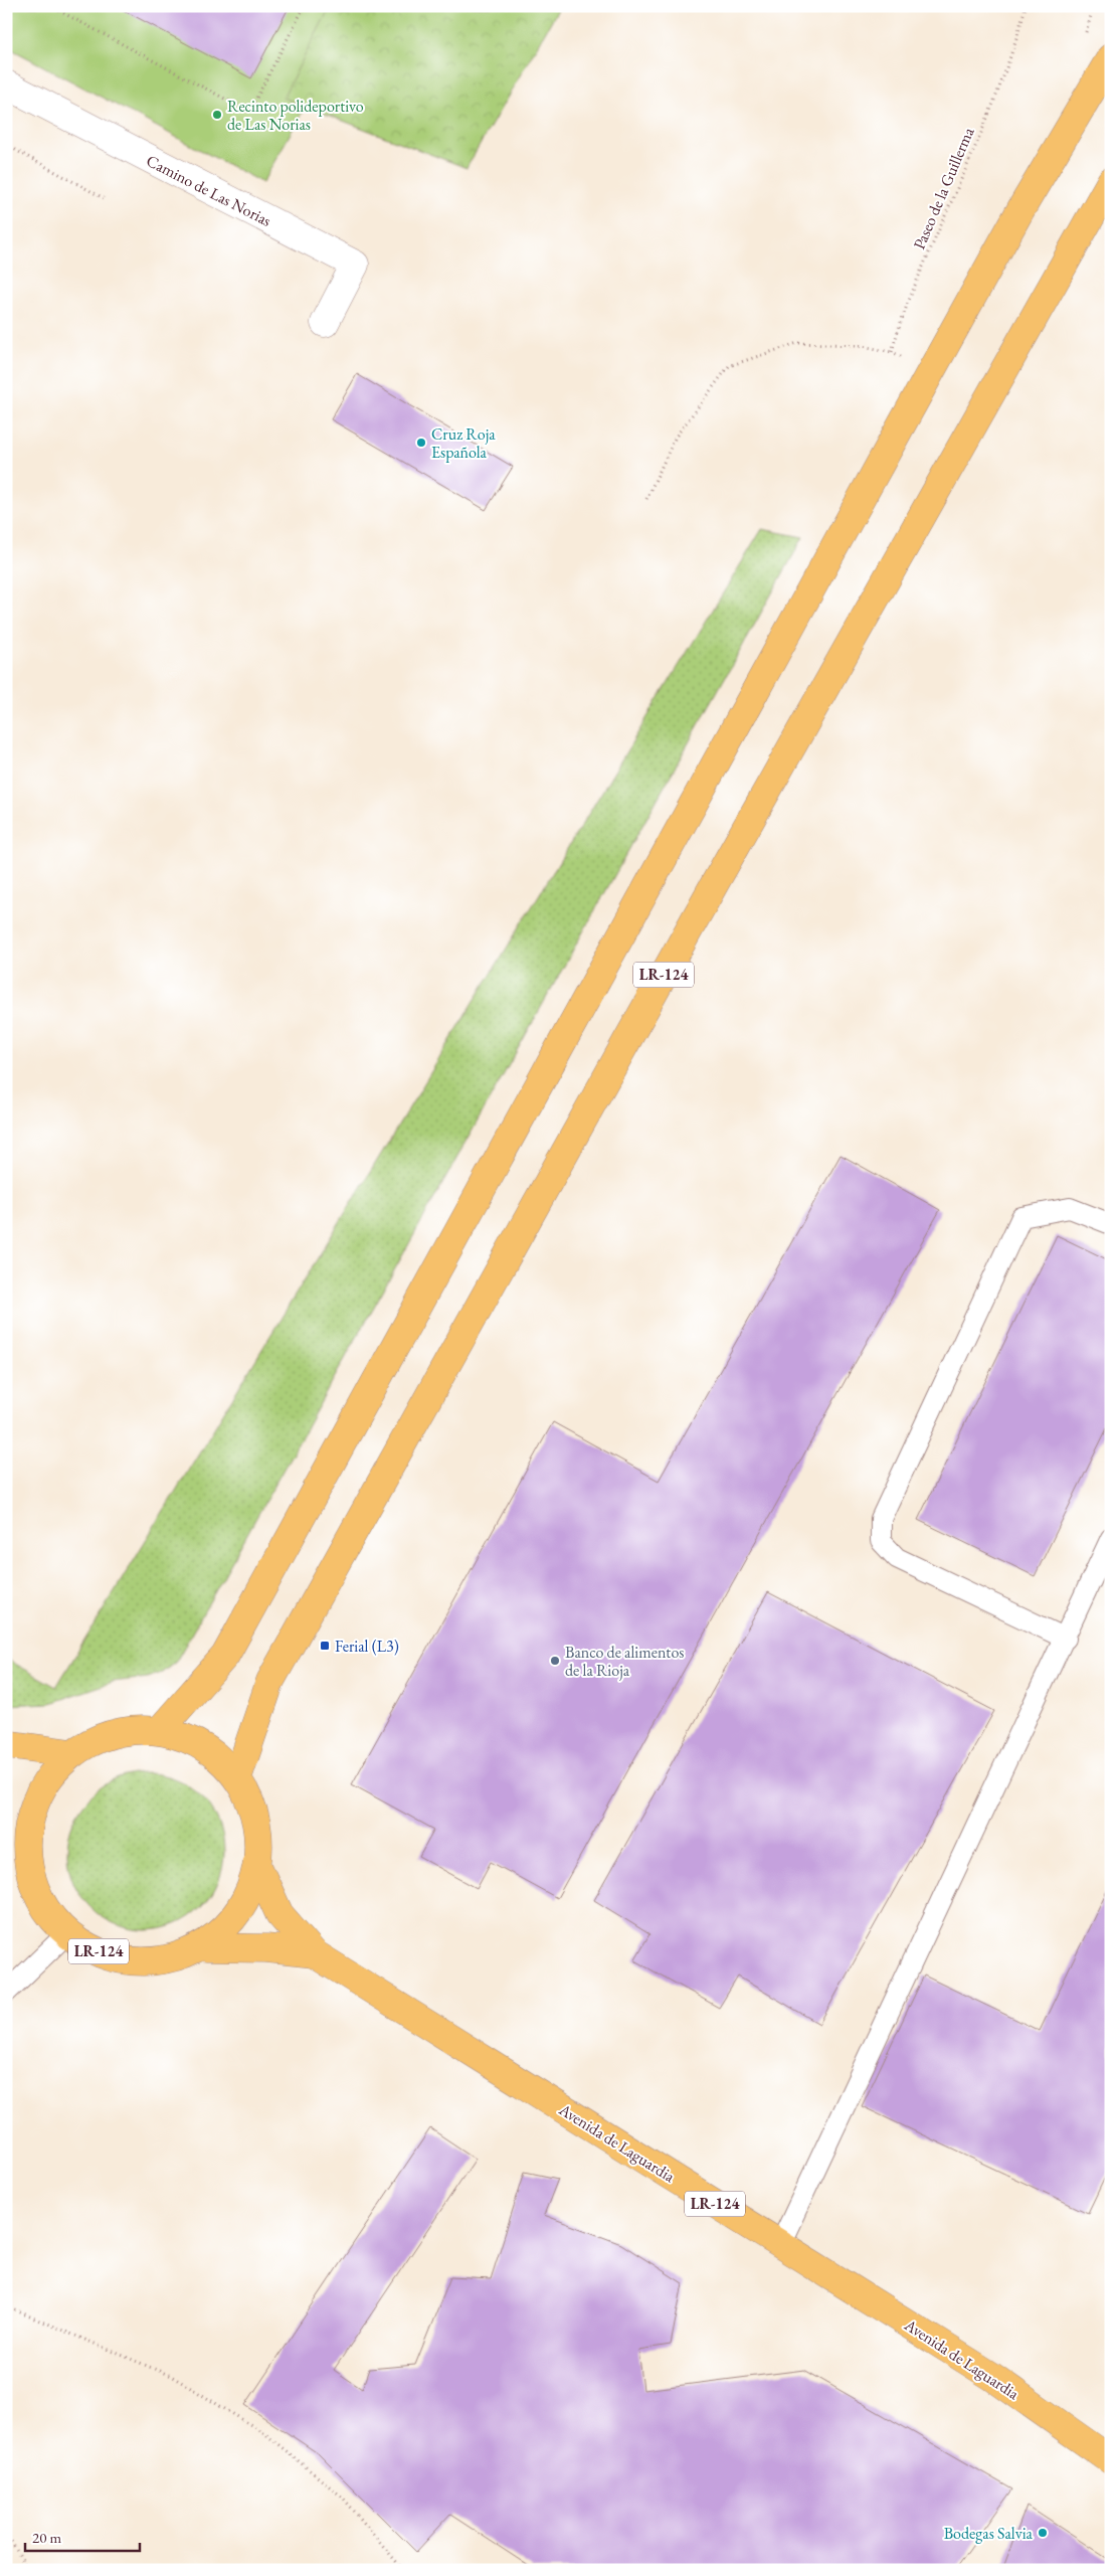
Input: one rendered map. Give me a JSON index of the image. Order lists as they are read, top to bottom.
{
  "streets": {
    "main road": ["LR-124", "Avenida de Laguardia"],
    "street": ["Camino de Las Norias"],
    "path": ["Paseo de la Guillerma"]
  },
  "crossings": [
    ["LR-124", "Avenida de Laguardia"]
  ],
  "places": {
    "other": [
      "Recinto polideportivo de Las Norias",
      "Cruz Roja Española",
      "Banco de alimentos de la Rioja",
      "Bodegas Salvia"
    ],
    "transit": ["Ferial (L3)"]
  },
  "scale_bar": "20 m"
}
